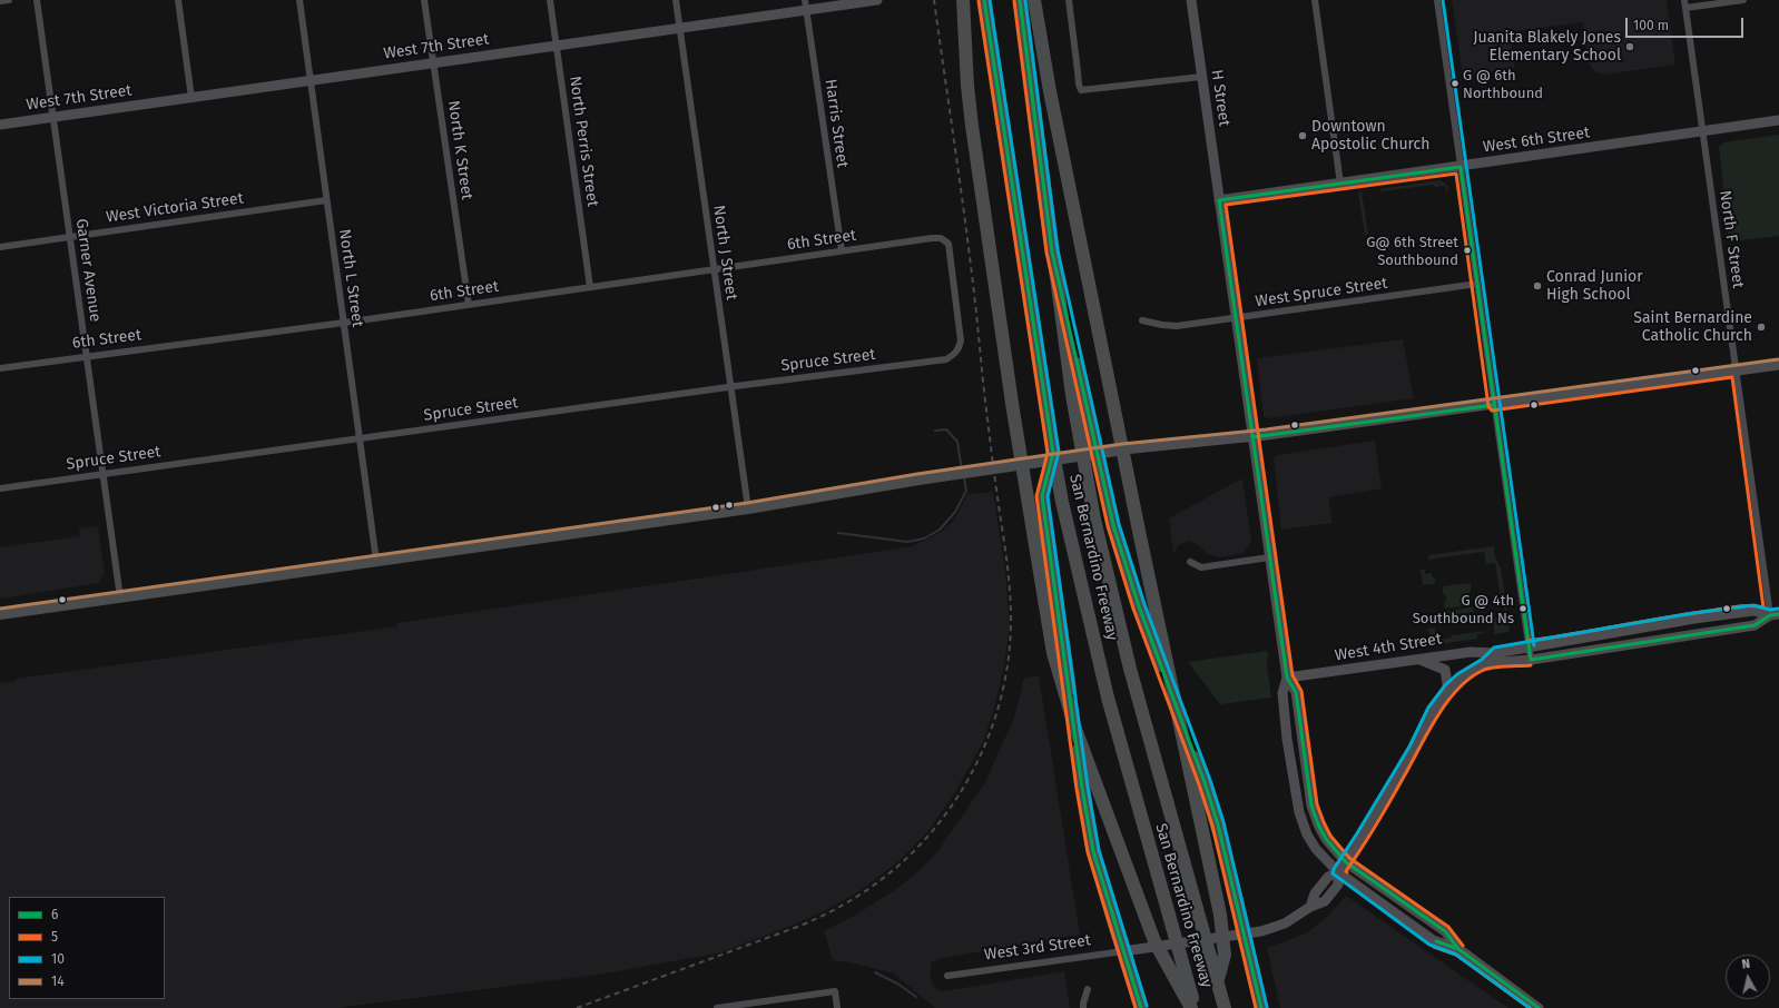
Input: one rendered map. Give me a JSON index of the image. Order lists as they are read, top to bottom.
{
  "streets": {
    "highway": ["San Bernardino Freeway"],
    "main road": [
      "West 7th Street",
      "H Street",
      "West 6th Street",
      "West 4th Street",
      "West 3rd Street"
    ],
    "street": [
      "Harris Street",
      "North Perris Street",
      "North K Street",
      "West Victoria Street",
      "North F Street",
      "6th Street",
      "North J Street",
      "Garner Avenue",
      "North L Street",
      "West Spruce Street",
      "Spruce Street"
    ]
  },
  "crossings": [
    ["West 7th Street", "Harris Street"],
    ["West 7th Street", "North Perris Street"],
    ["West 7th Street", "North K Street"],
    ["West 7th Street", "North J Street"],
    ["West 7th Street", "Garner Avenue"],
    ["West 7th Street", "North L Street"],
    ["H Street", "West 6th Street"],
    ["H Street", "West Spruce Street"],
    ["H Street", "West 4th Street"],
    ["Harris Street", "6th Street"],
    ["West 6th Street", "North F Street"],
    ["North Perris Street", "6th Street"],
    ["North K Street", "6th Street"],
    ["West Victoria Street", "Garner Avenue"],
    ["West Victoria Street", "North L Street"],
    ["6th Street", "North J Street"],
    ["6th Street", "Garner Avenue"],
    ["6th Street", "North L Street"],
    ["6th Street", "Spruce Street"],
    ["North J Street", "Spruce Street"],
    ["Garner Avenue", "Spruce Street"],
    ["North L Street", "Spruce Street"],
    ["West 4th Street", "West 3rd Street"]
  ],
  "places": [
    "Juanita Blakely Jones Elementary School",
    "G @ 6th Northbound",
    "Downtown Apostolic Church",
    "G@ 6th Street Southbound",
    "Conrad Junior High School",
    "Saint Bernardine Catholic Church",
    "G @ 4th Southbound Ns"
  ],
  "lines": [
    "transit line 6",
    "transit line 10",
    "transit line 5",
    "transit line 14"
  ],
  "legend": [
    "6",
    "5",
    "10",
    "14"
  ],
  "scale_bar": "100 m",
  "north": "top"
}
